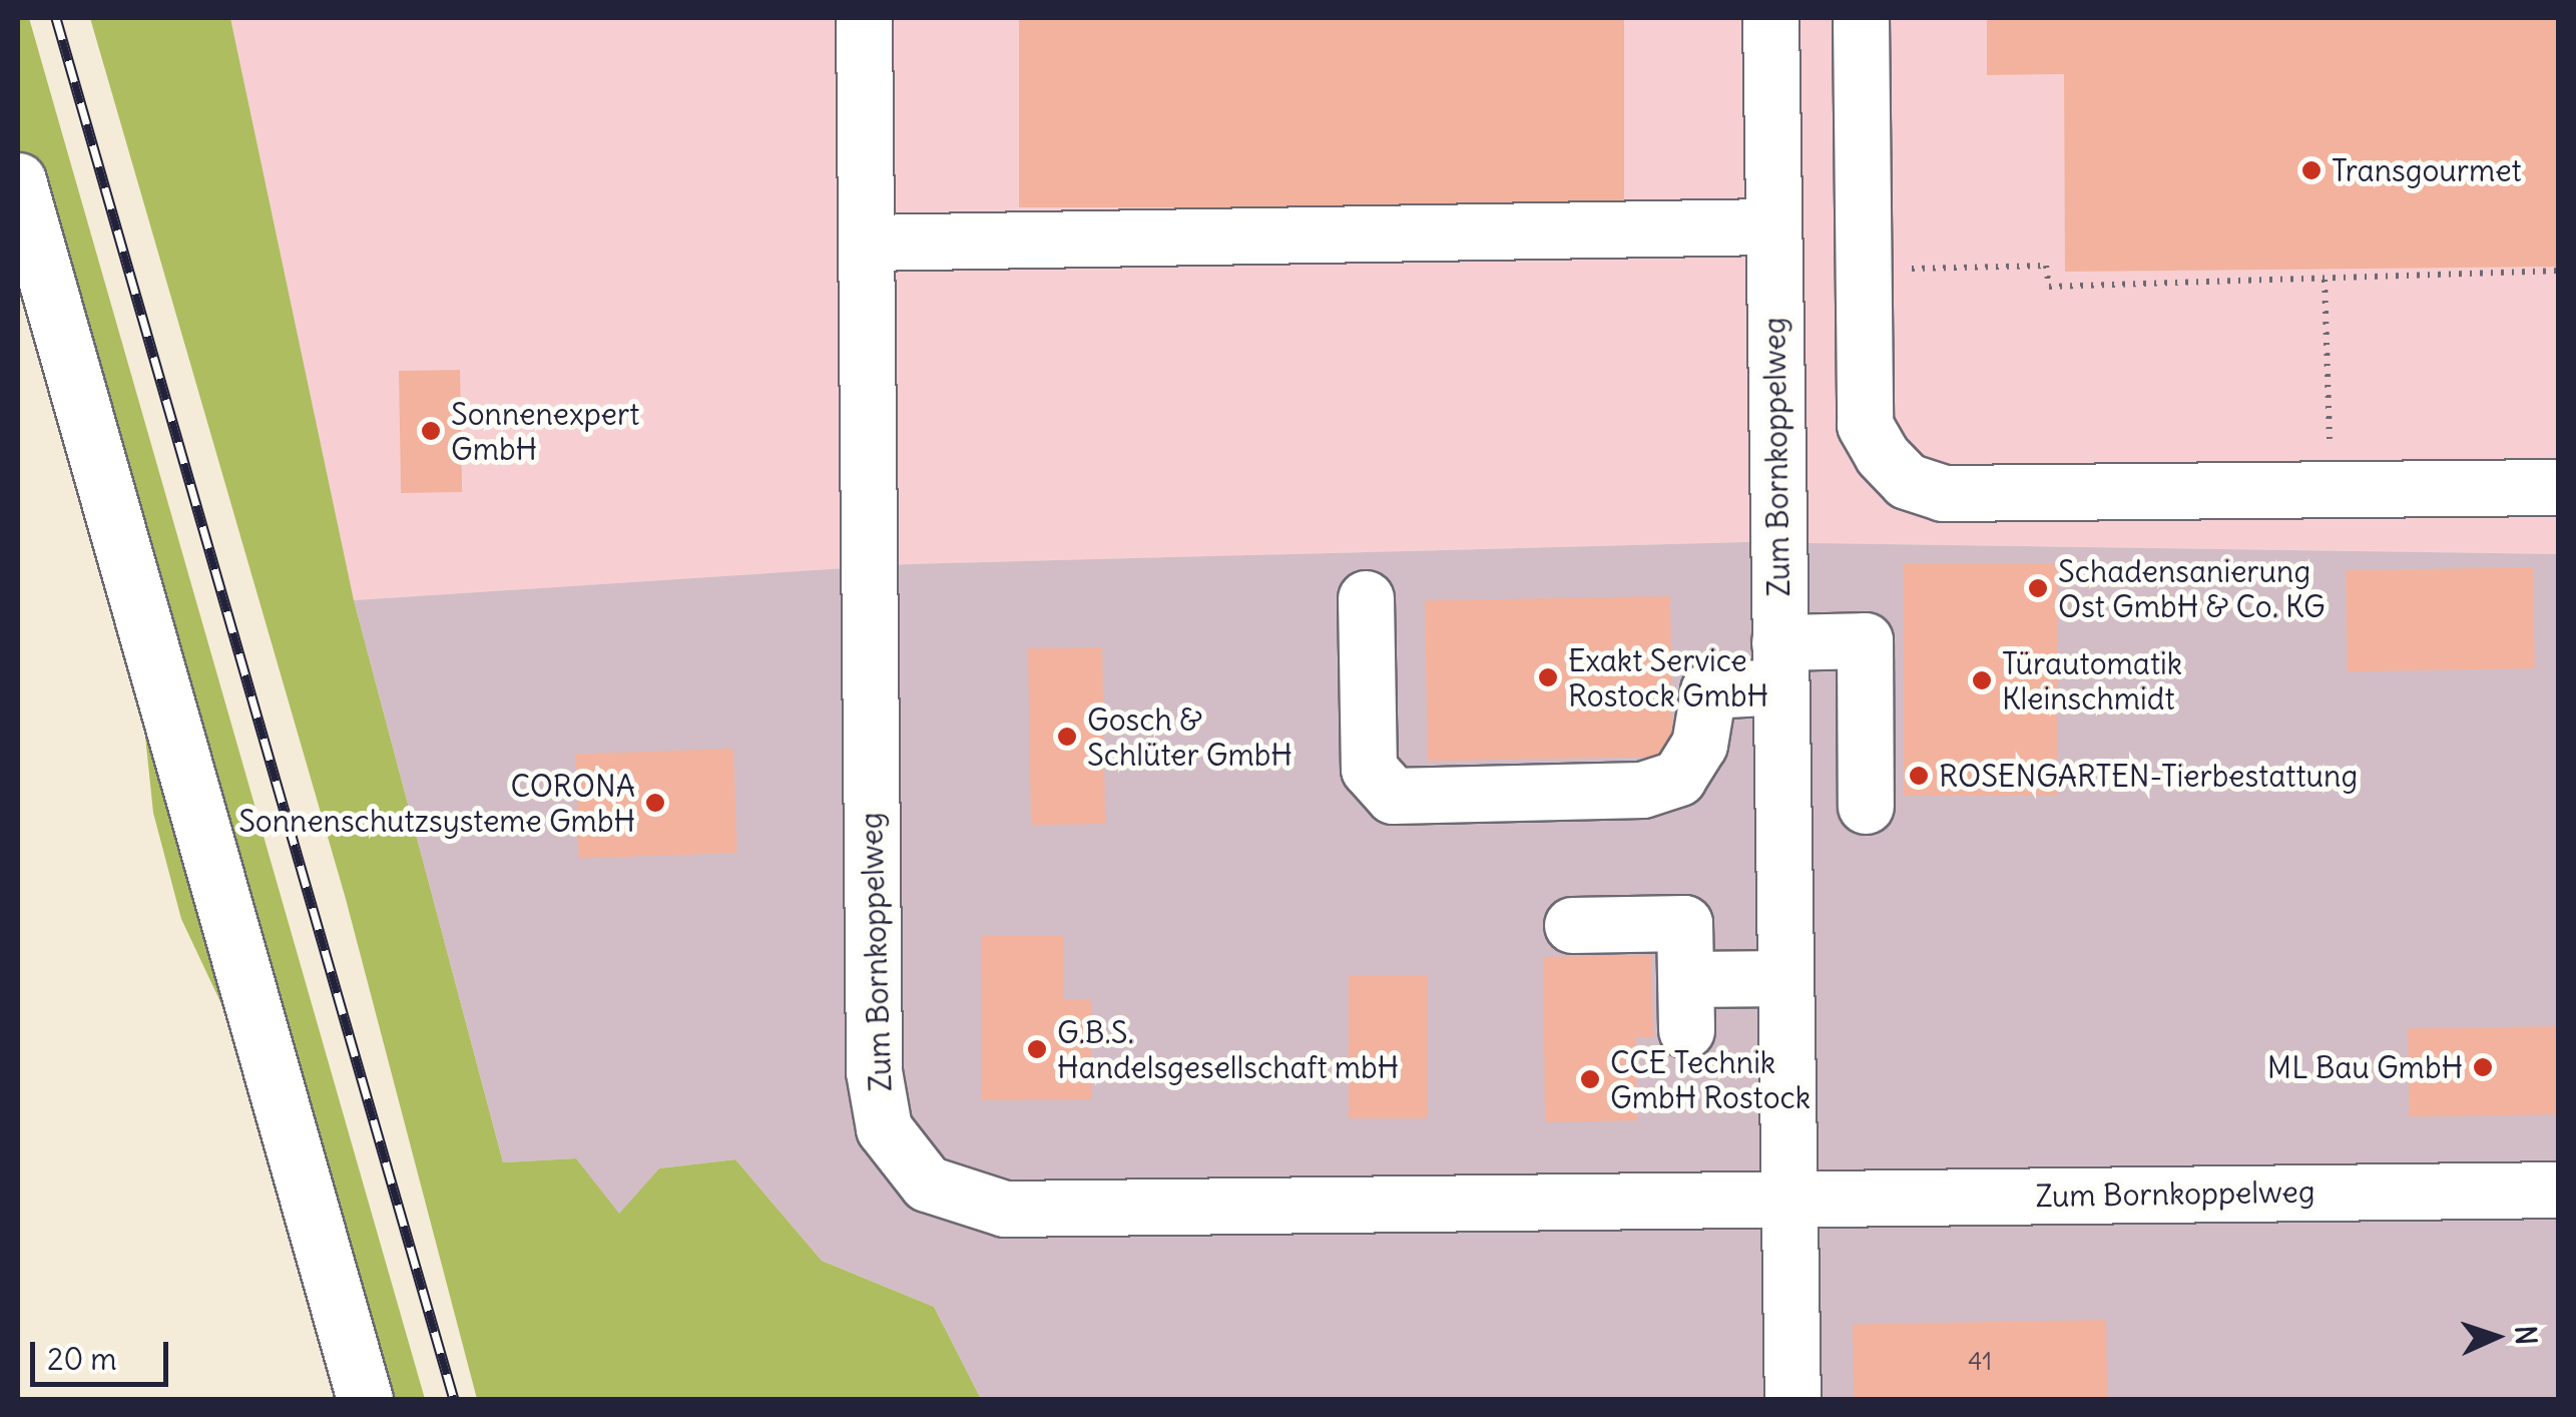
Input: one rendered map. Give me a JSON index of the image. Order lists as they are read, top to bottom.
{
  "streets": {
    "street": ["Zum Bornkoppelweg"]
  },
  "places": [
    "Transgourmet",
    "Sonnenexpert GmbH",
    "Schadensanierung Ost GmbH & Co. KG",
    "Exakt Service Rostock GmbH",
    "Türautomatik Kleinschmidt",
    "Gosch & Schlüter GmbH",
    "ROSENGARTEN-Tierbestattung",
    "CORONA Sonnenschutzsysteme GmbH",
    "G.B.S. Handelsgesellschaft mbH",
    "ML Bau GmbH",
    "CCE Technik GmbH Rostock"
  ],
  "house_numbers": ["41"],
  "scale_bar": "20 m",
  "north": "right"
}
